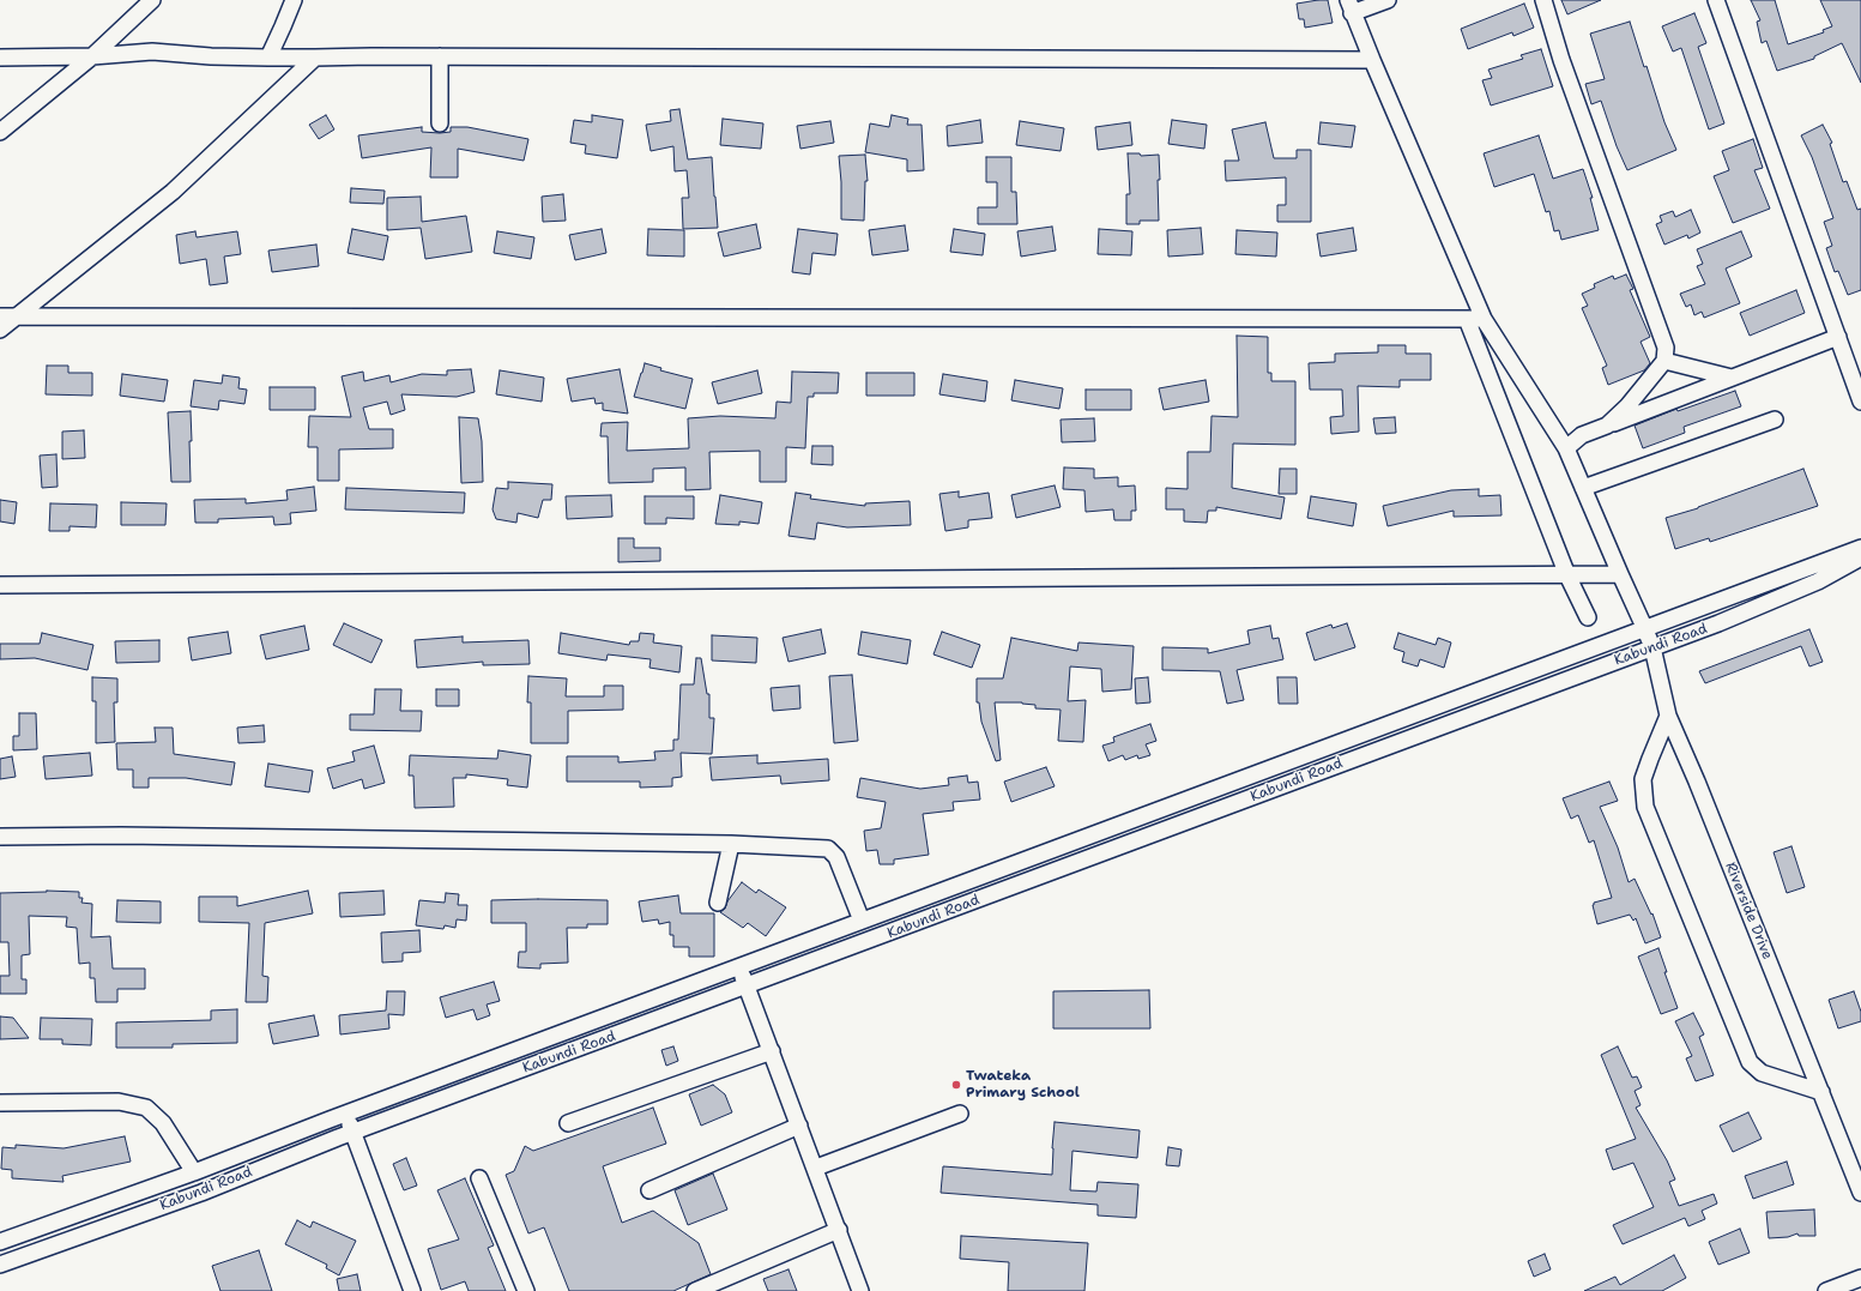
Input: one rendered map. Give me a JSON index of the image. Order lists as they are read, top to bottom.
{
  "streets": {
    "street": ["Kabundi Road", "Riverside Drive"]
  },
  "crossings": [
    ["Kabundi Road", "Riverside Drive"]
  ],
  "places": ["Twateka Primary School"]
}
